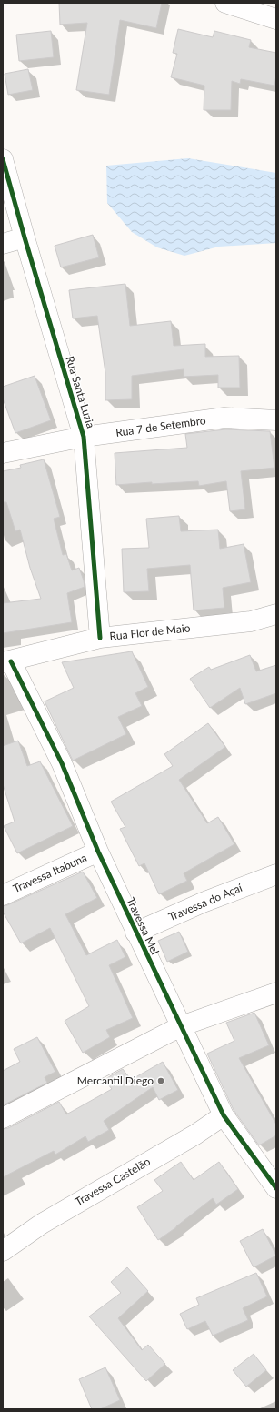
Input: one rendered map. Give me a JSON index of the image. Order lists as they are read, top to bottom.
{
  "streets": {
    "street": [
      "Rua Santa Luzia",
      "Rua 7 de Setembro",
      "Rua Flor de Maio",
      "Travessa Itabuna",
      "Travessa do Açaí",
      "Travessa Mel",
      "Travessa Castelão"
    ]
  },
  "crossings": [
    ["Rua Santa Luzia", "Rua 7 de Setembro"],
    ["Rua Santa Luzia", "Rua Flor de Maio"],
    ["Rua Flor de Maio", "Travessa Mel"],
    ["Travessa Itabuna", "Travessa Mel"],
    ["Travessa do Açaí", "Travessa Mel"],
    ["Travessa Mel", "Travessa Castelão"]
  ],
  "places": ["Mercantil Diego"]
}
